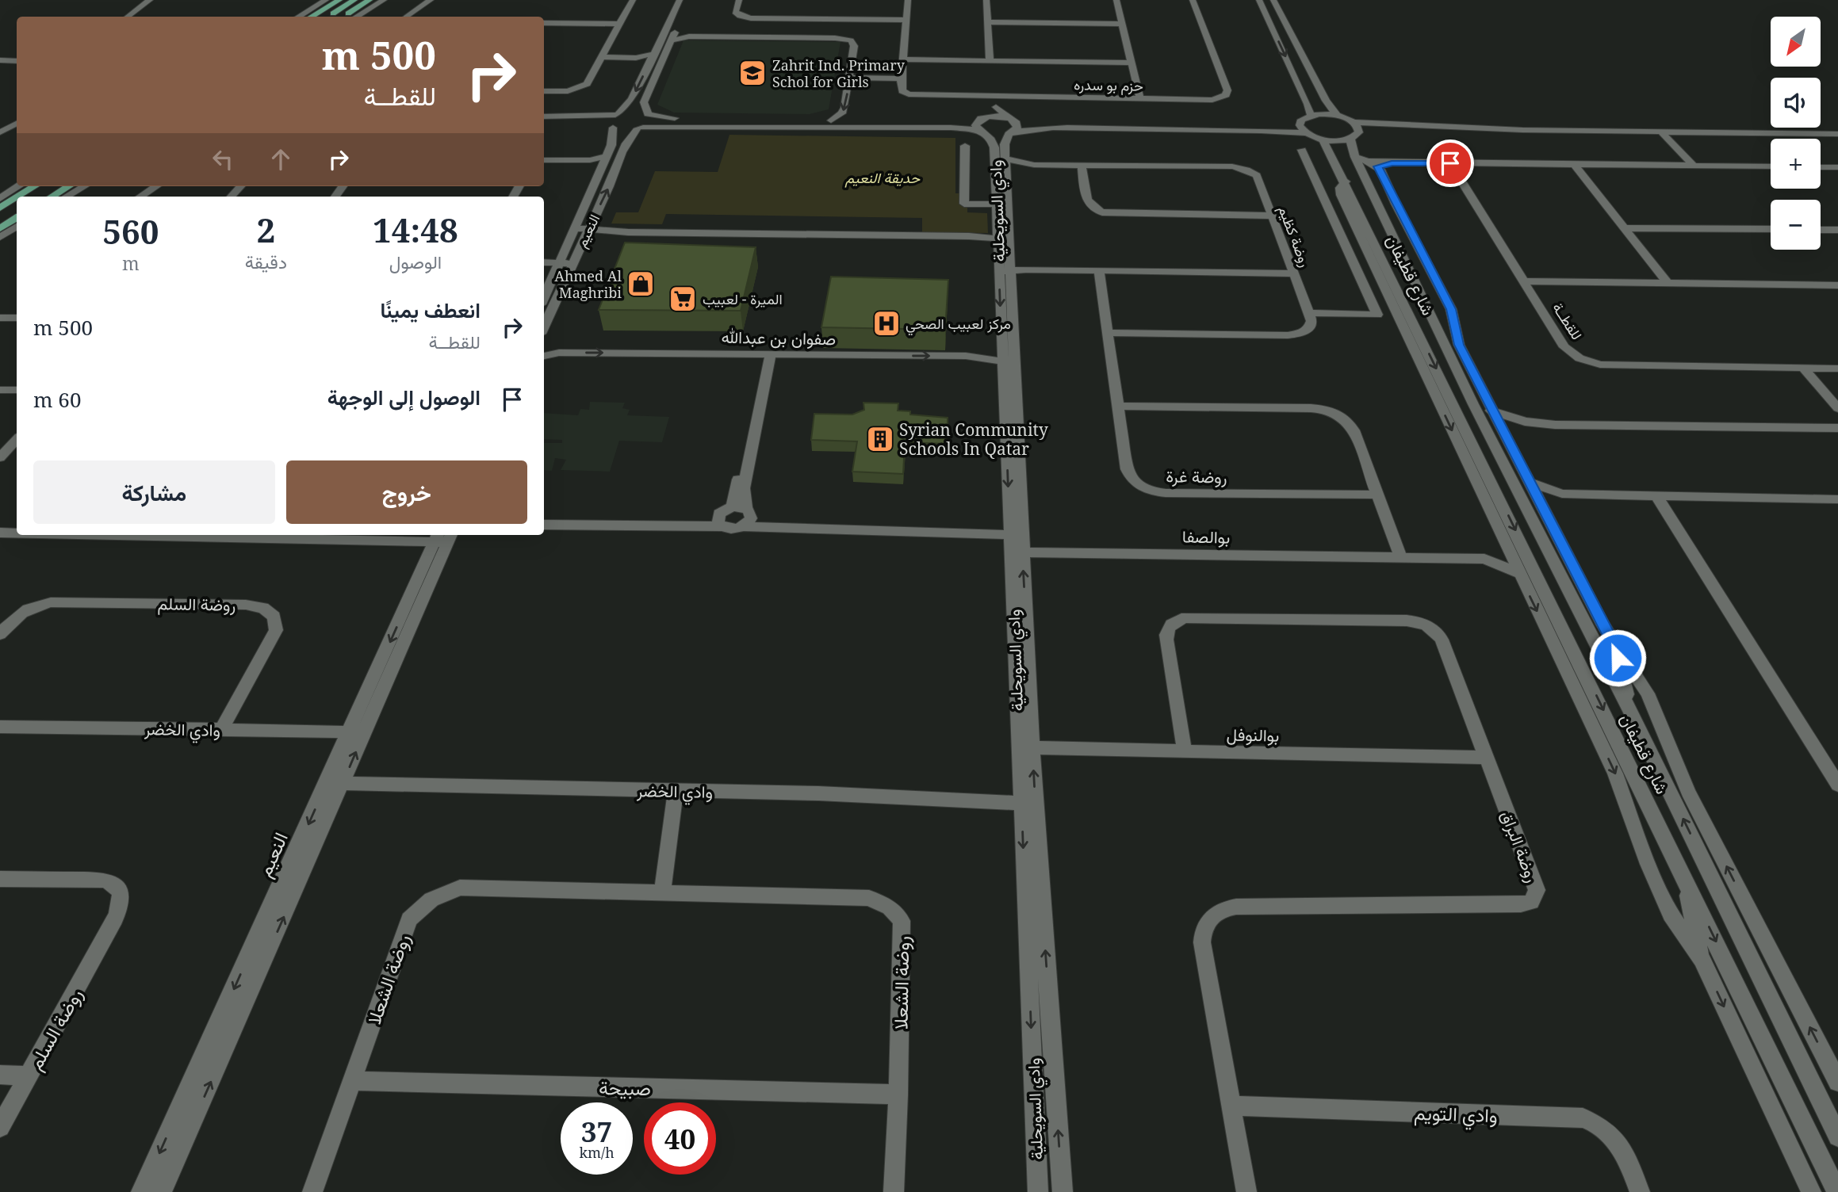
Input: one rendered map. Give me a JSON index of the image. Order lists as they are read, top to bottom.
{
  "streets": {
    "street": [
      "حزم بو سدره",
      "وادي السويحلية",
      "النعيم",
      "روضة كظيم",
      "شارع قطيفان",
      "للقطــة",
      "صفوان بن عبدالله",
      "روضة غرة",
      "بوالصفا",
      "روضة السلم",
      "وادي الخضر",
      "بوالنوفل",
      "روضة البراق",
      "روضة الشعلا",
      "صبيحة",
      "وادي التويم"
    ]
  },
  "crossings": [
    ["وادي السويحلية", "روضة كظيم"],
    ["وادي السويحلية", "صفوان بن عبدالله"],
    ["وادي السويحلية", "بوالصفا"],
    ["وادي السويحلية", "وادي الخضر"],
    ["وادي السويحلية", "بوالنوفل"],
    ["النعيم", "وادي الخضر"],
    ["شارع قطيفان", "بوالصفا"],
    ["روضة السلم", "وادي الخضر"],
    ["بوالنوفل", "روضة البراق"],
    ["روضة البراق", "وادي التويم"],
    ["روضة الشعلا", "صبيحة"]
  ],
  "parks": ["حديقة النعيم"],
  "places": {
    "school or university": ["Zahrit Ind. Primary Schol for Girls"],
    "shop": ["Ahmed Al Maghribi"],
    "supermarket": ["الميرة - لعبيب"],
    "hospital": ["مركز لعبيب الصحي"],
    "building": ["Syrian Community Schools In Qatar"]
  },
  "north": "bottom left",
  "page": {
    "map_buttons": ["+", "−"],
    "turn": ["500 m", "للقطــة"],
    "eta": [
      "14:48",
      "الوصول",
      "2",
      "دقيقة",
      "560",
      "m"
    ],
    "list": [
      {
        "name": "انعطف يمينًا",
        "note": "للقطــة",
        "value": "500 m"
      },
      {
        "name": "الوصول إلى الوجهة",
        "value": "60 m"
      }
    ],
    "buttons": ["خروج", "مشاركة"],
    "speed": "37 km/h",
    "limit": "40"
  }
}
